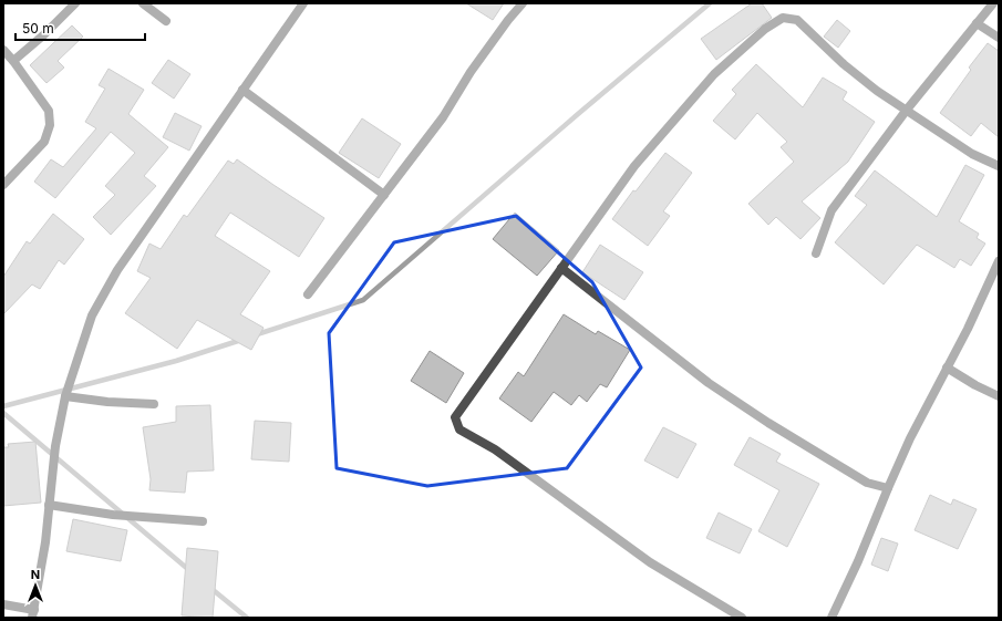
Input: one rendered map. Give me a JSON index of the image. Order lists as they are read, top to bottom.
{
  "scale_bar": "50 m",
  "north": "top"
}
